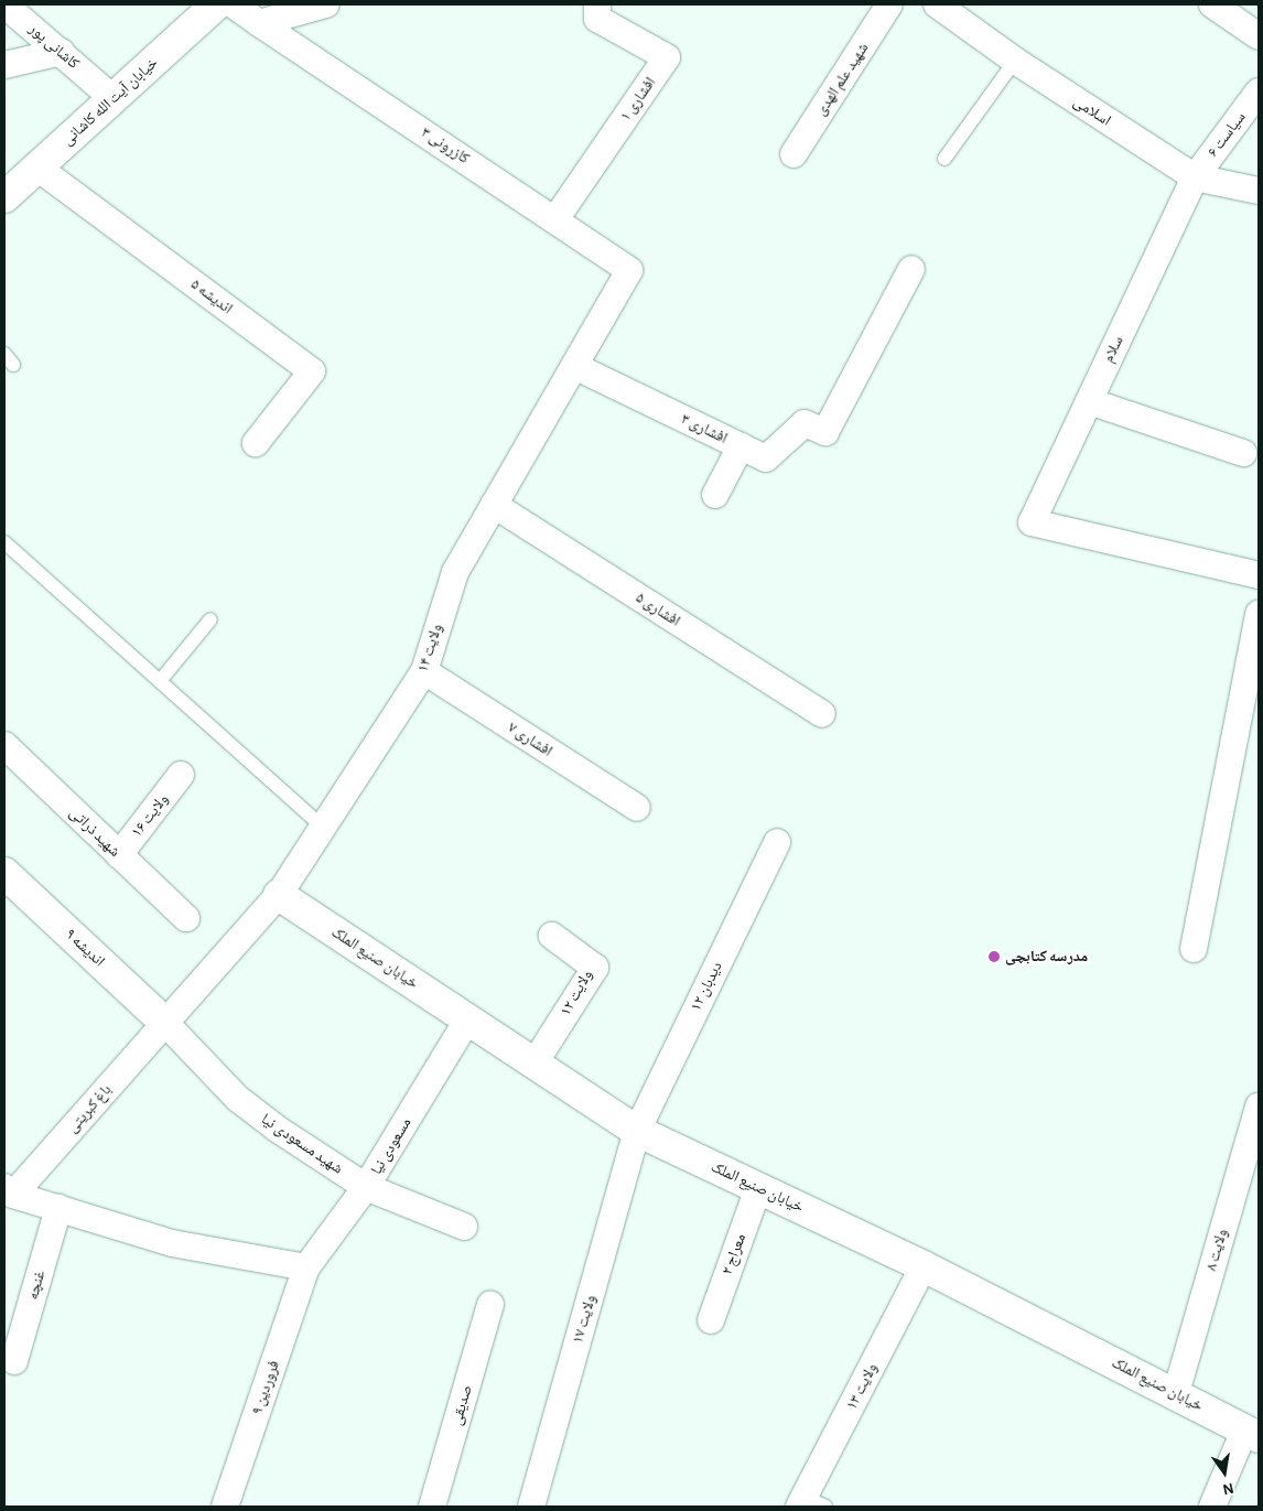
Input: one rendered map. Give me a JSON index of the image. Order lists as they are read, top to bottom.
{
  "streets": {
    "street": [
      "کاشانی پور",
      "شهید علم الهدی",
      "افشاری ۱",
      "خیابان آیت الله کاشانی",
      "اسلامی",
      "سیاست ۶",
      "کازرونی ۳",
      "اندیشه ۵",
      "سلام",
      "افشاری ۳",
      "افشاری ۵",
      "ولایت ۱۴",
      "افشاری ۷",
      "ولایت ۱۶",
      "شهید ذراتی",
      "اندیشه ۹",
      "خیابان صنیع الملک",
      "دیدبان ۱۲",
      "ولایت ۱۲",
      "باغ کبریتی",
      "شهید مسعودی نیا",
      "مسعودی نیا",
      "ولایت ۸",
      "معراج ۲",
      "غنچه",
      "ولایت ۱۷",
      "ولایت ۱۳",
      "فروردین ۹",
      "صدیقی"
    ]
  },
  "crossings": [
    ["کاشانی پور", "خیابان آیت الله کاشانی"],
    ["افشاری ۱", "کازرونی ۳"],
    ["خیابان آیت الله کاشانی", "اندیشه ۵"],
    ["اسلامی", "سیاست ۶"],
    ["اسلامی", "سلام"],
    ["سیاست ۶", "سلام"],
    ["کازرونی ۳", "ولایت ۱۴"],
    ["افشاری ۳", "ولایت ۱۴"],
    ["افشاری ۵", "ولایت ۱۴"],
    ["ولایت ۱۴", "افشاری ۷"],
    ["ولایت ۱۴", "اندیشه ۹"],
    ["ولایت ۱۴", "خیابان صنیع الملک"],
    ["ولایت ۱۴", "باغ کبریتی"],
    ["ولایت ۱۴", "شهید مسعودی نیا"],
    ["ولایت ۱۶", "شهید ذراتی"],
    ["اندیشه ۹", "باغ کبریتی"],
    ["اندیشه ۹", "شهید مسعودی نیا"],
    ["خیابان صنیع الملک", "دیدبان ۱۲"],
    ["خیابان صنیع الملک", "ولایت ۱۲"],
    ["خیابان صنیع الملک", "مسعودی نیا"],
    ["خیابان صنیع الملک", "ولایت ۸"],
    ["خیابان صنیع الملک", "معراج ۲"],
    ["خیابان صنیع الملک", "ولایت ۱۷"],
    ["خیابان صنیع الملک", "ولایت ۱۳"],
    ["دیدبان ۱۲", "ولایت ۱۷"],
    ["باغ کبریتی", "شهید مسعودی نیا"],
    ["شهید مسعودی نیا", "مسعودی نیا"],
    ["مسعودی نیا", "فروردین ۹"]
  ],
  "places": ["مدرسه کتابچی"],
  "north": "bottom"
}
